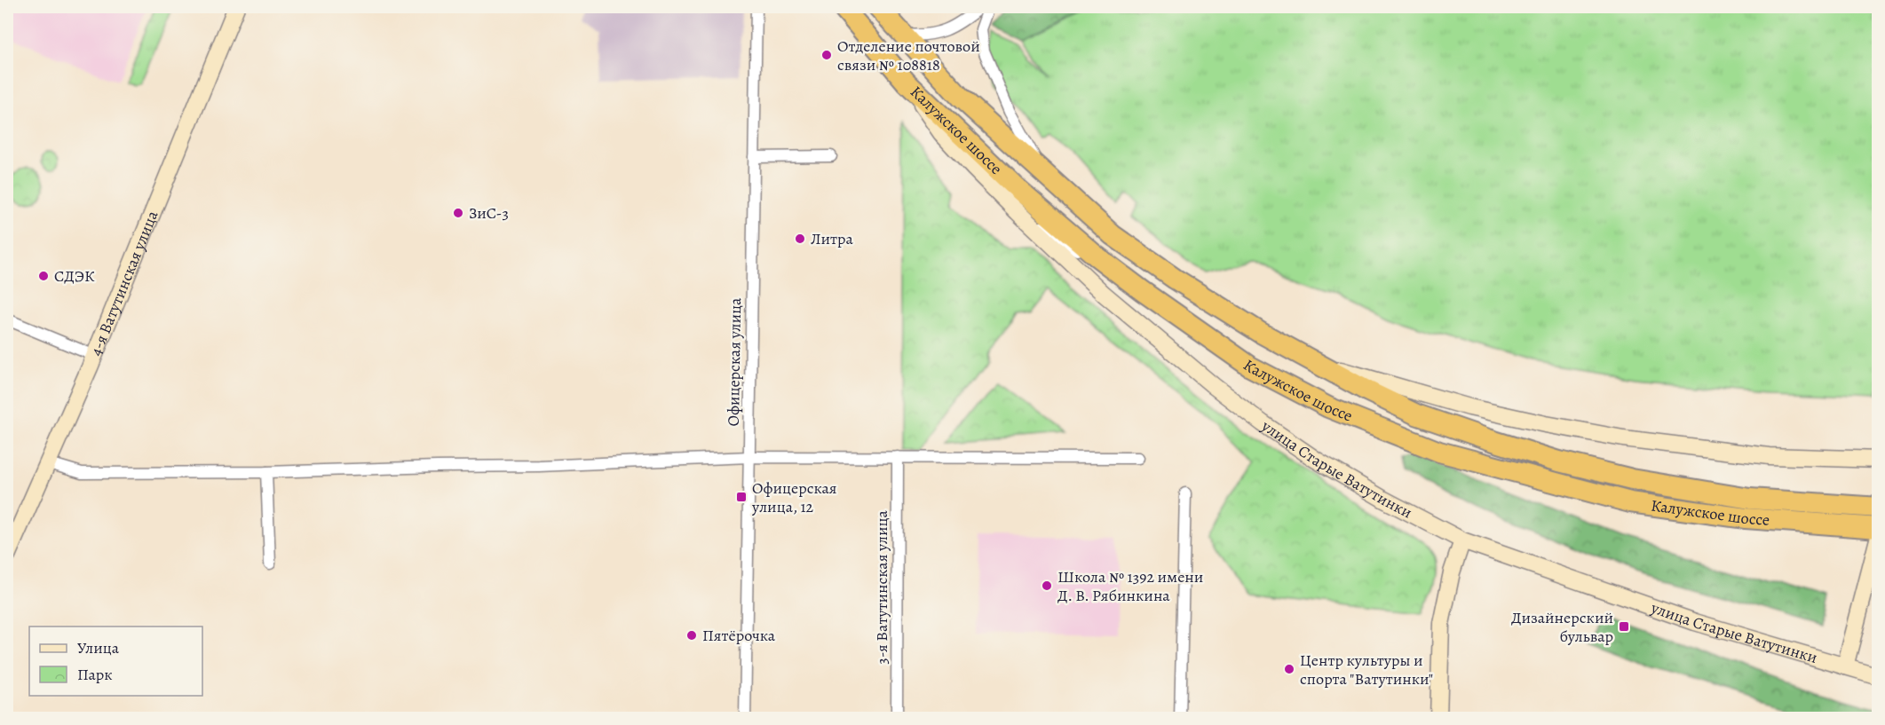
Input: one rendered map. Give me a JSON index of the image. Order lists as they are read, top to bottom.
{
  "streets": {
    "highway": ["Калужское шоссе"],
    "main road": ["4-я Ватутинская улица", "улица Старые Ватутинки"],
    "street": ["Офицерская улица", "3-я Ватутинская улица"]
  },
  "crossings": [
    ["Калужское шоссе", "улица Старые Ватутинки"]
  ],
  "places": {
    "other": [
      "Отделение почтовой связи № 108818",
      "ЗиС-3",
      "Литра",
      "СДЭК",
      "Школа № 1392 имени Д. В. Рябинкина",
      "Пятёрочка",
      "Центр культуры и спорта \"Ватутинки\""
    ],
    "transit": ["Офицерская улица, 12", "Дизайнерский бульвар"]
  },
  "legend": ["Улица", "Парк"]
}
